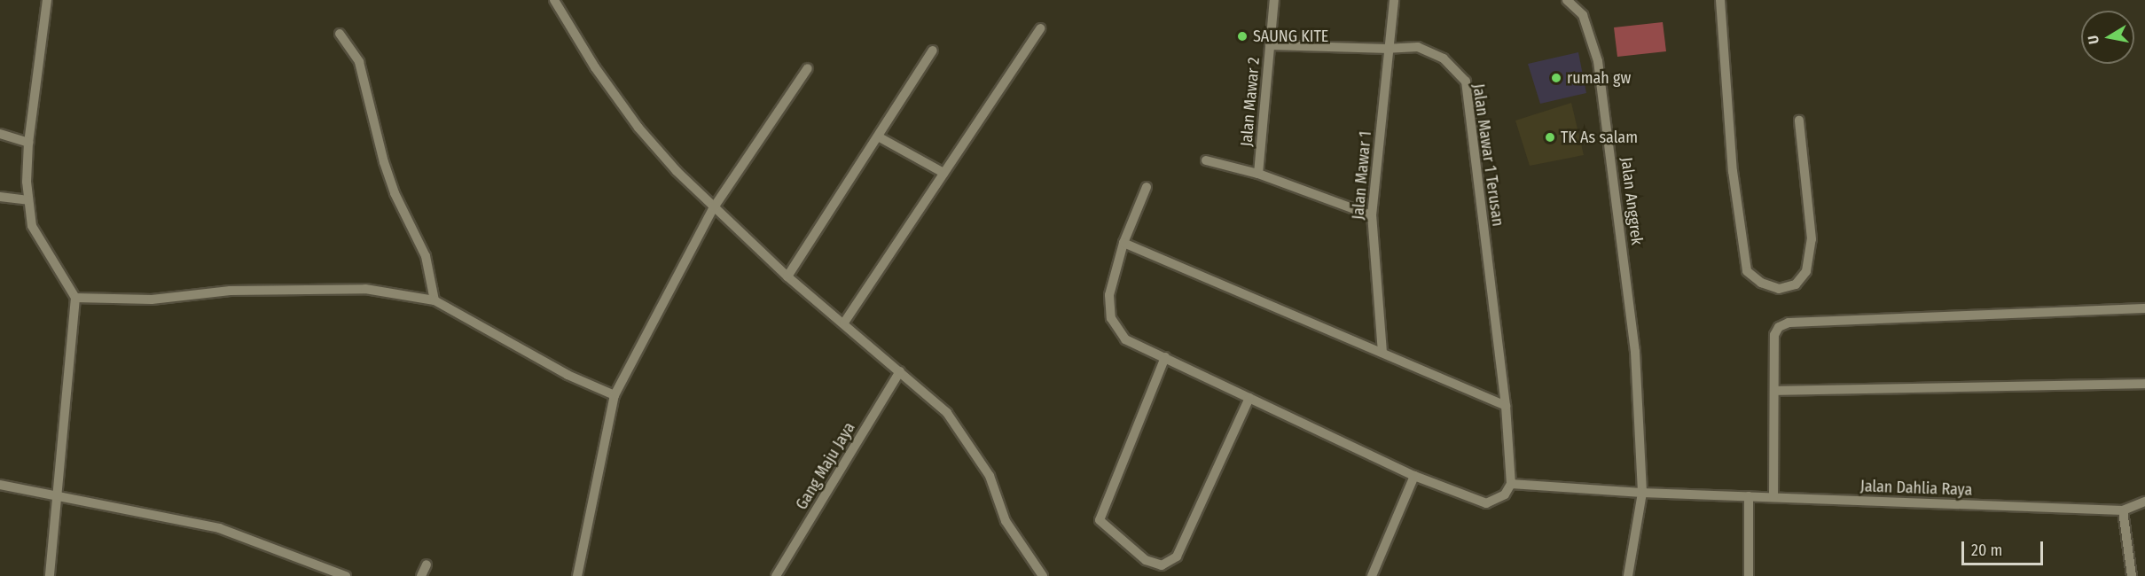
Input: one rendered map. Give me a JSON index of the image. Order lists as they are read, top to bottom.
{
  "streets": {
    "street": [
      "Jalan Mawar 2",
      "Jalan Mawar 1 Terusan",
      "Jalan Mawar 1",
      "Jalan Anggrek",
      "Gang Maju Jaya",
      "Jalan Dahlia Raya"
    ]
  },
  "crossings": [
    ["Jalan Mawar 2", "Jalan Mawar 1 Terusan"],
    ["Jalan Mawar 1 Terusan", "Jalan Mawar 1"],
    ["Jalan Mawar 1 Terusan", "Jalan Dahlia Raya"],
    ["Jalan Anggrek", "Jalan Dahlia Raya"]
  ],
  "places": ["SAUNG KITE", "rumah gw", "TK As salam"],
  "scale_bar": "20 m",
  "north": "left"
}
